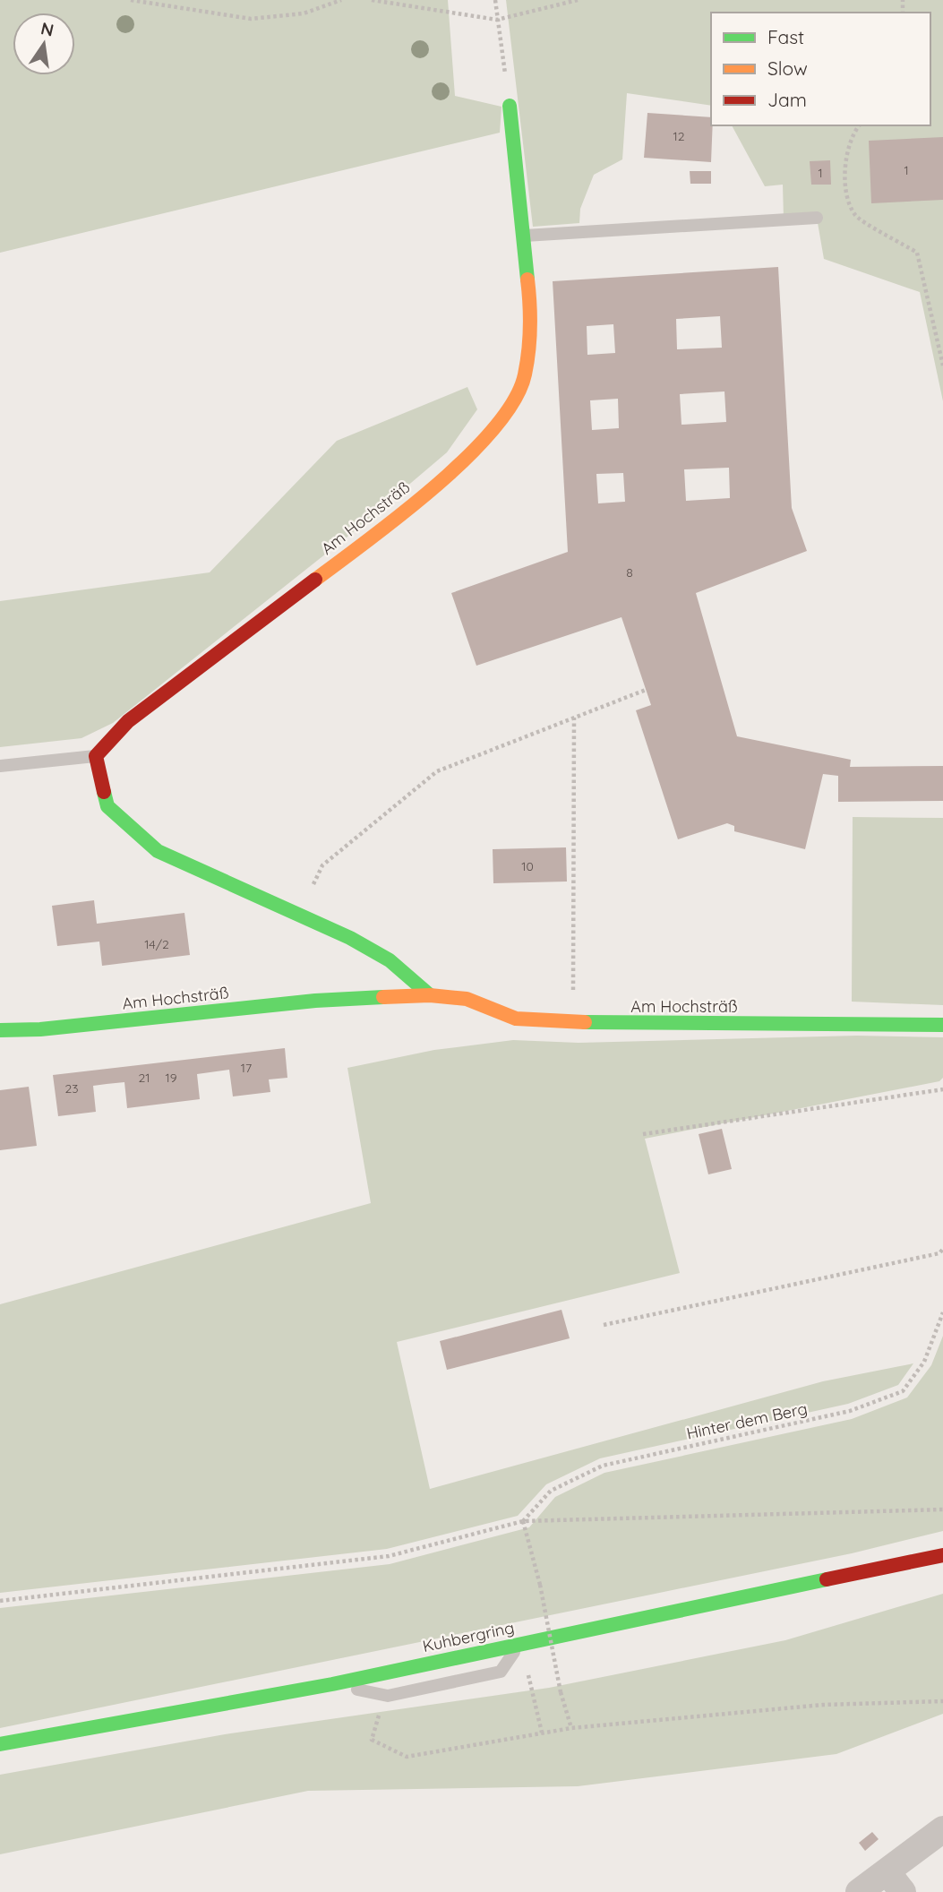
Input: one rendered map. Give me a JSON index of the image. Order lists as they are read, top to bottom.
{
  "streets": {
    "street": ["Am Hochsträß", "Kuhbergring"],
    "path": ["Hinter dem Berg"]
  },
  "house_numbers": [
    "12",
    "1",
    "1",
    "8",
    "10",
    "14/2",
    "17",
    "21",
    "19",
    "23"
  ],
  "legend": ["Fast", "Slow", "Jam"],
  "north": "top"
}
